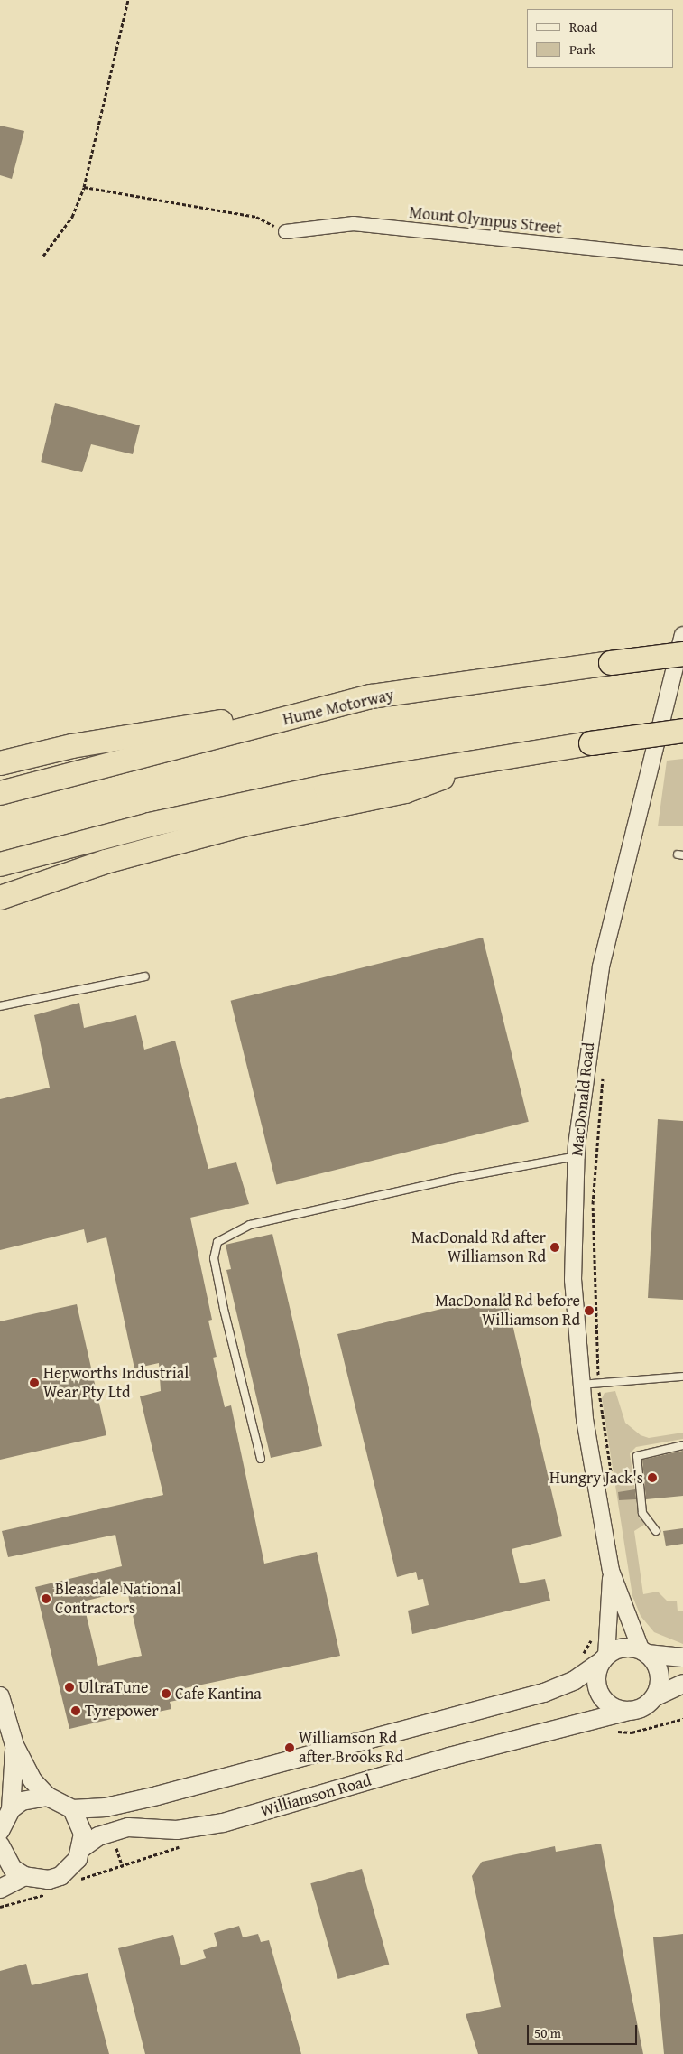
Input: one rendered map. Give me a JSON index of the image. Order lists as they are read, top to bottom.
{
  "streets": {
    "highway": ["Hume Motorway"],
    "main road": ["Williamson Road"],
    "street": ["Mount Olympus Street", "MacDonald Road"]
  },
  "crossings": [
    ["MacDonald Road", "Williamson Road"]
  ],
  "places": [
    "MacDonald Rd after Williamson Rd",
    "MacDonald Rd before Williamson Rd",
    "Hepworths Industrial Wear Pty Ltd",
    "Hungry Jack's",
    "Bleasdale National Contractors",
    "UltraTune",
    "Cafe Kantina",
    "Tyrepower",
    "Williamson Rd after Brooks Rd"
  ],
  "legend": ["Road", "Park"],
  "scale_bar": "50 m"
}
